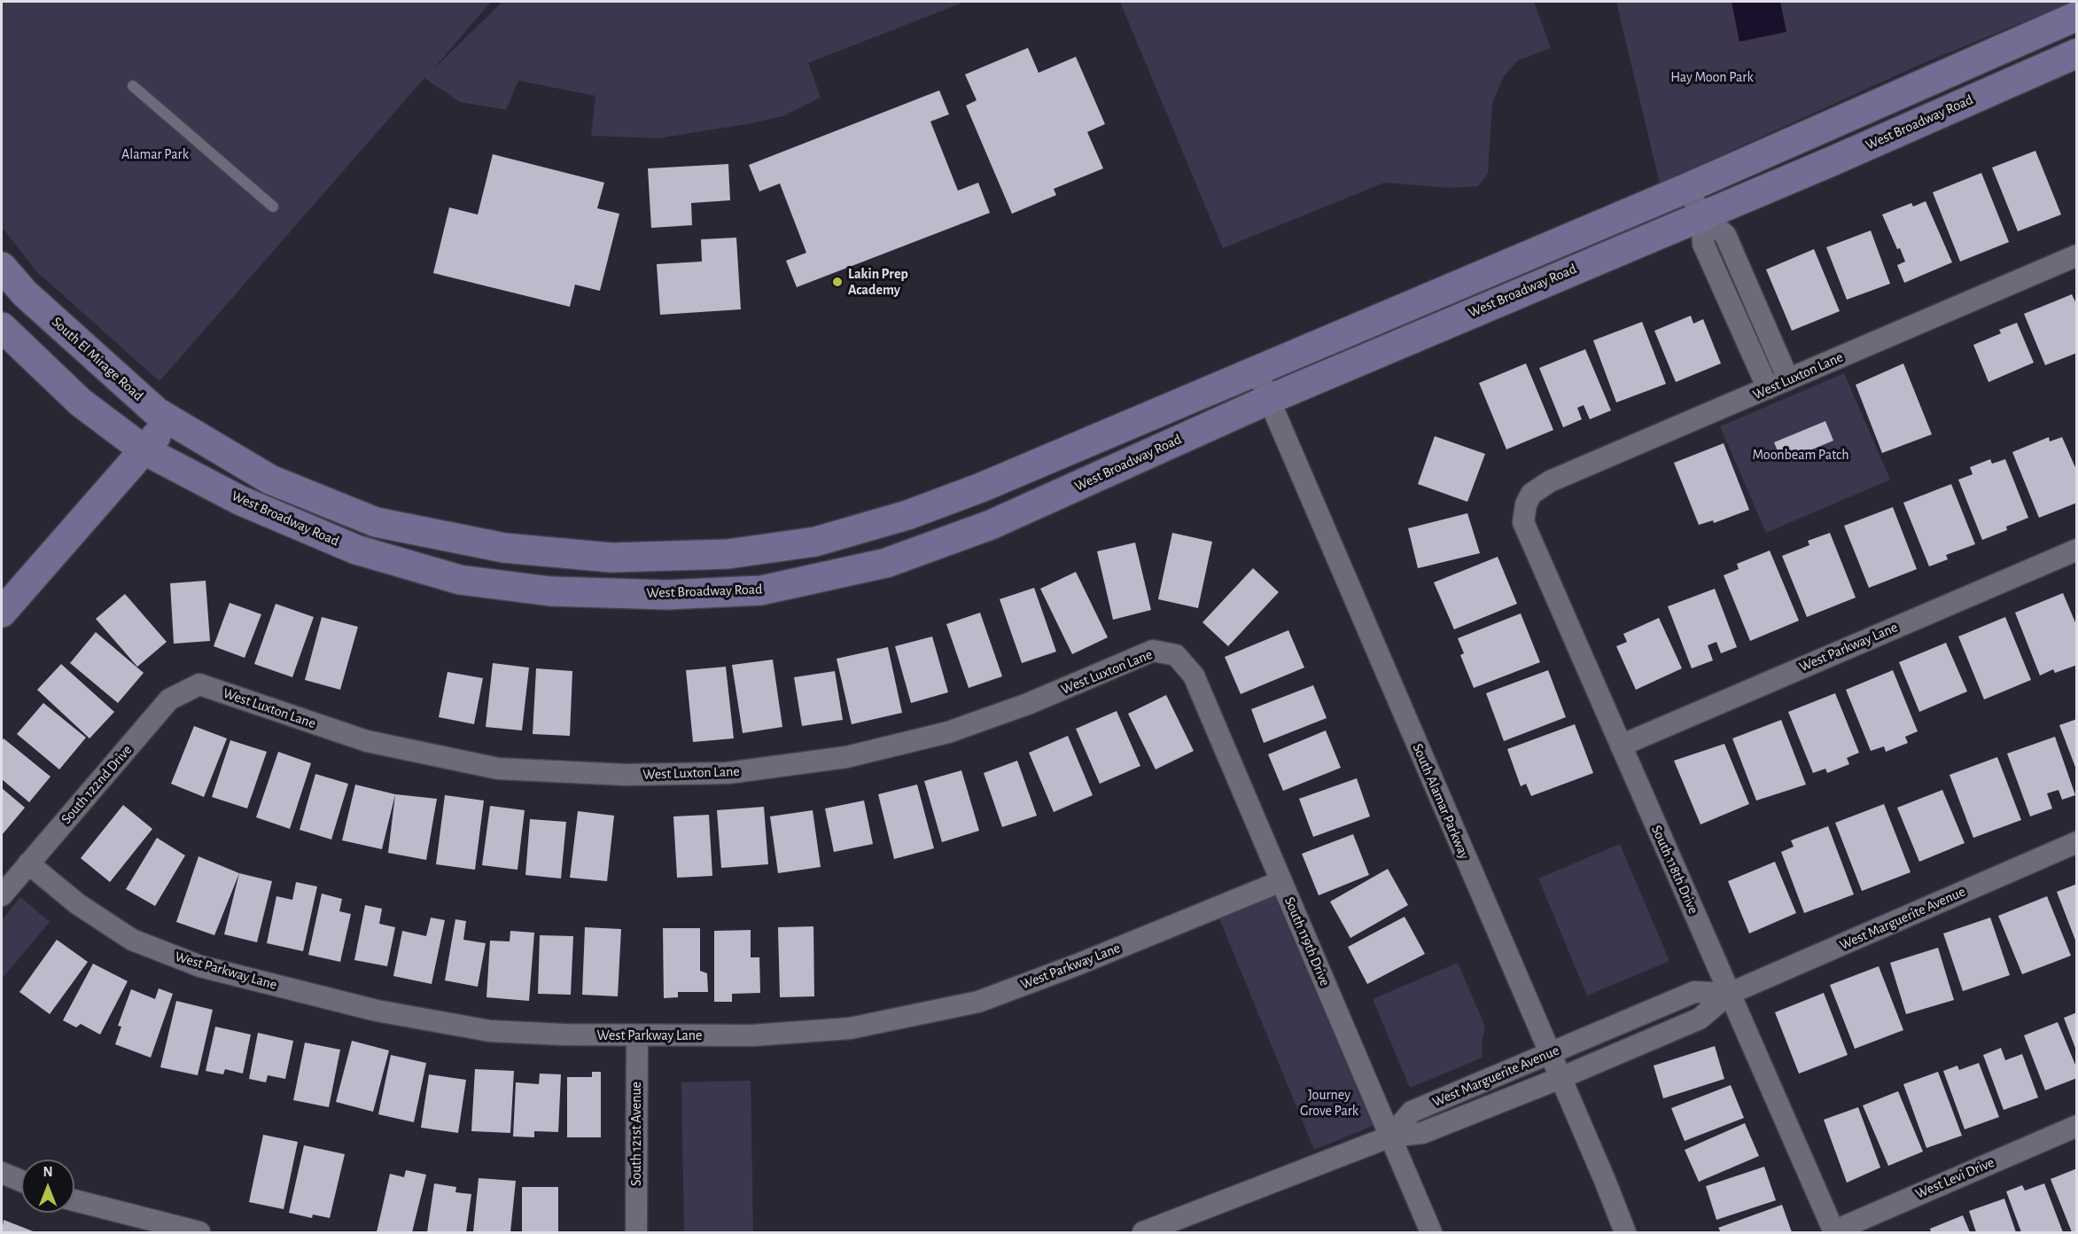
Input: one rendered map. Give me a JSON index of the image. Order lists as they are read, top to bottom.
{
  "streets": {
    "main road": ["West Broadway Road", "South El Mirage Road"],
    "street": [
      "West Luxton Lane",
      "West Parkway Lane",
      "South 122nd Drive",
      "South Alamar Parkway",
      "South 118th Drive",
      "West Marguerite Avenue",
      "South 119th Drive",
      "South 121st Avenue",
      "West Levi Drive"
    ]
  },
  "crossings": [
    ["West Broadway Road", "South El Mirage Road"],
    ["West Broadway Road", "South Alamar Parkway"],
    ["West Luxton Lane", "South 122nd Drive"],
    ["West Luxton Lane", "South 118th Drive"],
    ["West Luxton Lane", "South 119th Drive"],
    ["West Parkway Lane", "South 122nd Drive"],
    ["West Parkway Lane", "South 118th Drive"],
    ["West Parkway Lane", "South 119th Drive"],
    ["West Parkway Lane", "South 121st Avenue"],
    ["South Alamar Parkway", "West Marguerite Avenue"],
    ["South 118th Drive", "West Marguerite Avenue"],
    ["South 118th Drive", "West Levi Drive"],
    ["West Marguerite Avenue", "South 119th Drive"]
  ],
  "parks": [
    "Hay Moon Park",
    "Alamar Park",
    "Moonbeam Patch",
    "Journey Grove Park"
  ],
  "places": ["Lakin Prep Academy"],
  "north": "top"
}
